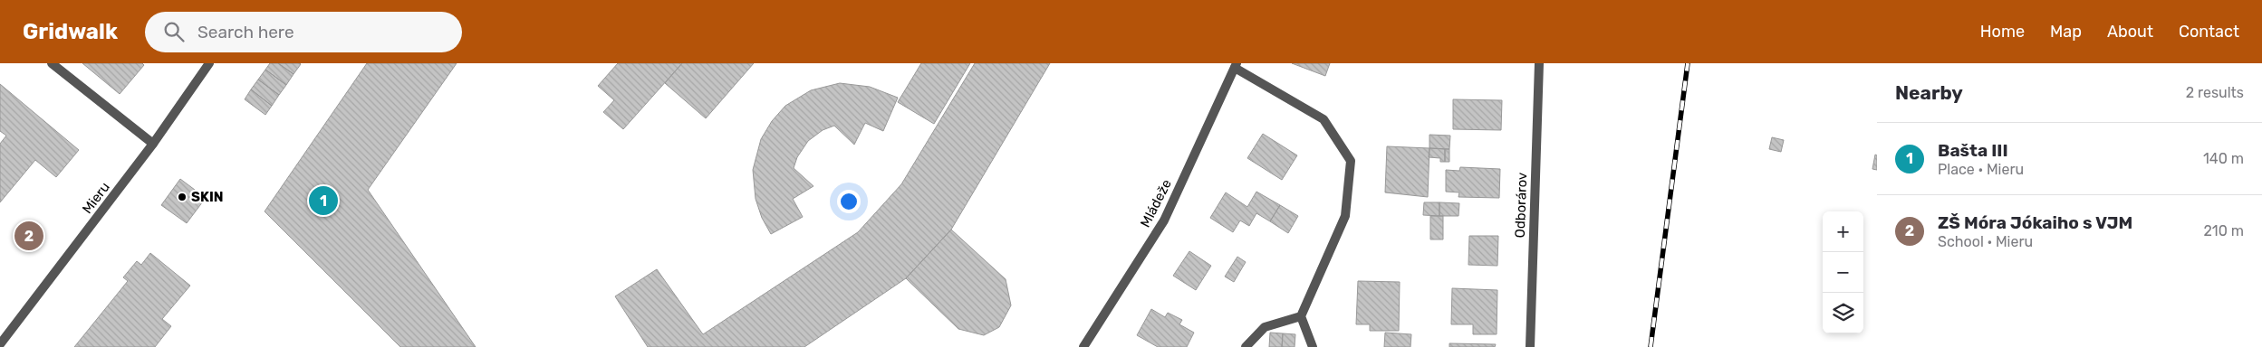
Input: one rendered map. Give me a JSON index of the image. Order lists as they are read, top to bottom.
{
  "streets": {
    "street": ["Mieru", "Mládeže", "Odborárov"]
  },
  "places": ["SKIN"],
  "page": {
    "header": "Gridwalk",
    "search": "Search here",
    "nav": [
      "Home",
      "Map",
      "About",
      "Contact"
    ],
    "heading": ["Nearby", "2 results"],
    "list": [
      {
        "mark": "1",
        "name": "Bašta III",
        "note": "Place · Mieru",
        "value": "140 m"
      },
      {
        "mark": "2",
        "name": "ZŠ Móra Jókaiho s VJM",
        "note": "School · Mieru",
        "value": "210 m"
      }
    ],
    "pins": ["1", "2"],
    "map_buttons": ["+", "−"]
  }
}
